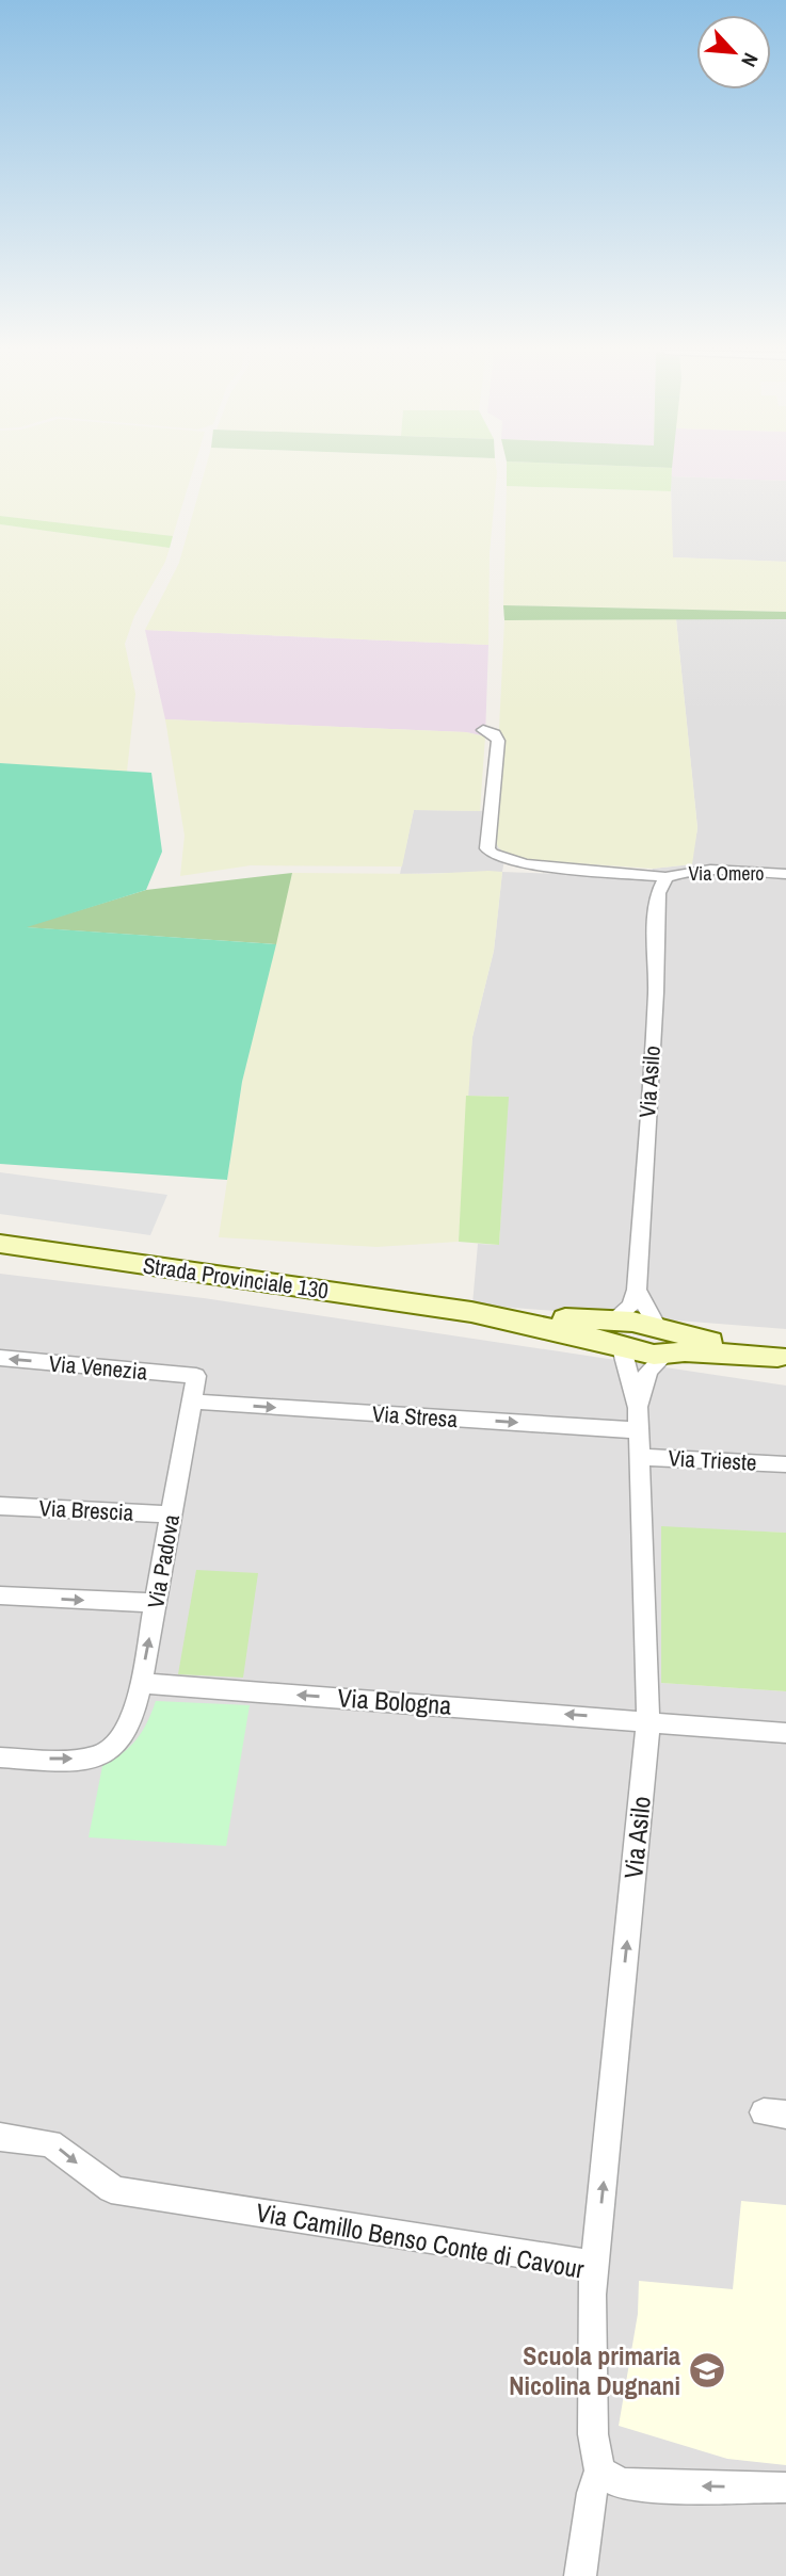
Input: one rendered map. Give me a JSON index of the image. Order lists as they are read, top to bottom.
{
  "streets": {
    "street": [
      "Via Omero",
      "Via Asilo",
      "Strada Provinciale 130",
      "Via Venezia",
      "Via Stresa",
      "Via Trieste",
      "Via Brescia",
      "Via Padova",
      "Via Bologna",
      "Via Camillo Benso Conte di Cavour"
    ]
  },
  "crossings": [
    ["Via Omero", "Via Asilo"],
    ["Via Asilo", "Strada Provinciale 130"],
    ["Via Asilo", "Via Stresa"],
    ["Via Asilo", "Via Trieste"],
    ["Via Asilo", "Via Bologna"],
    ["Via Asilo", "Via Camillo Benso Conte di Cavour"],
    ["Via Venezia", "Via Padova"],
    ["Via Stresa", "Via Padova"],
    ["Via Brescia", "Via Padova"],
    ["Via Padova", "Via Bologna"]
  ],
  "one_way": [
    "Via Asilo",
    "Via Venezia",
    "Via Stresa",
    "Via Padova",
    "Via Bologna",
    "Via Camillo Benso Conte di Cavour"
  ],
  "places": {
    "school or university": ["Scuola primaria Nicolina Dugnani"]
  },
  "north": "bottom right"
}
